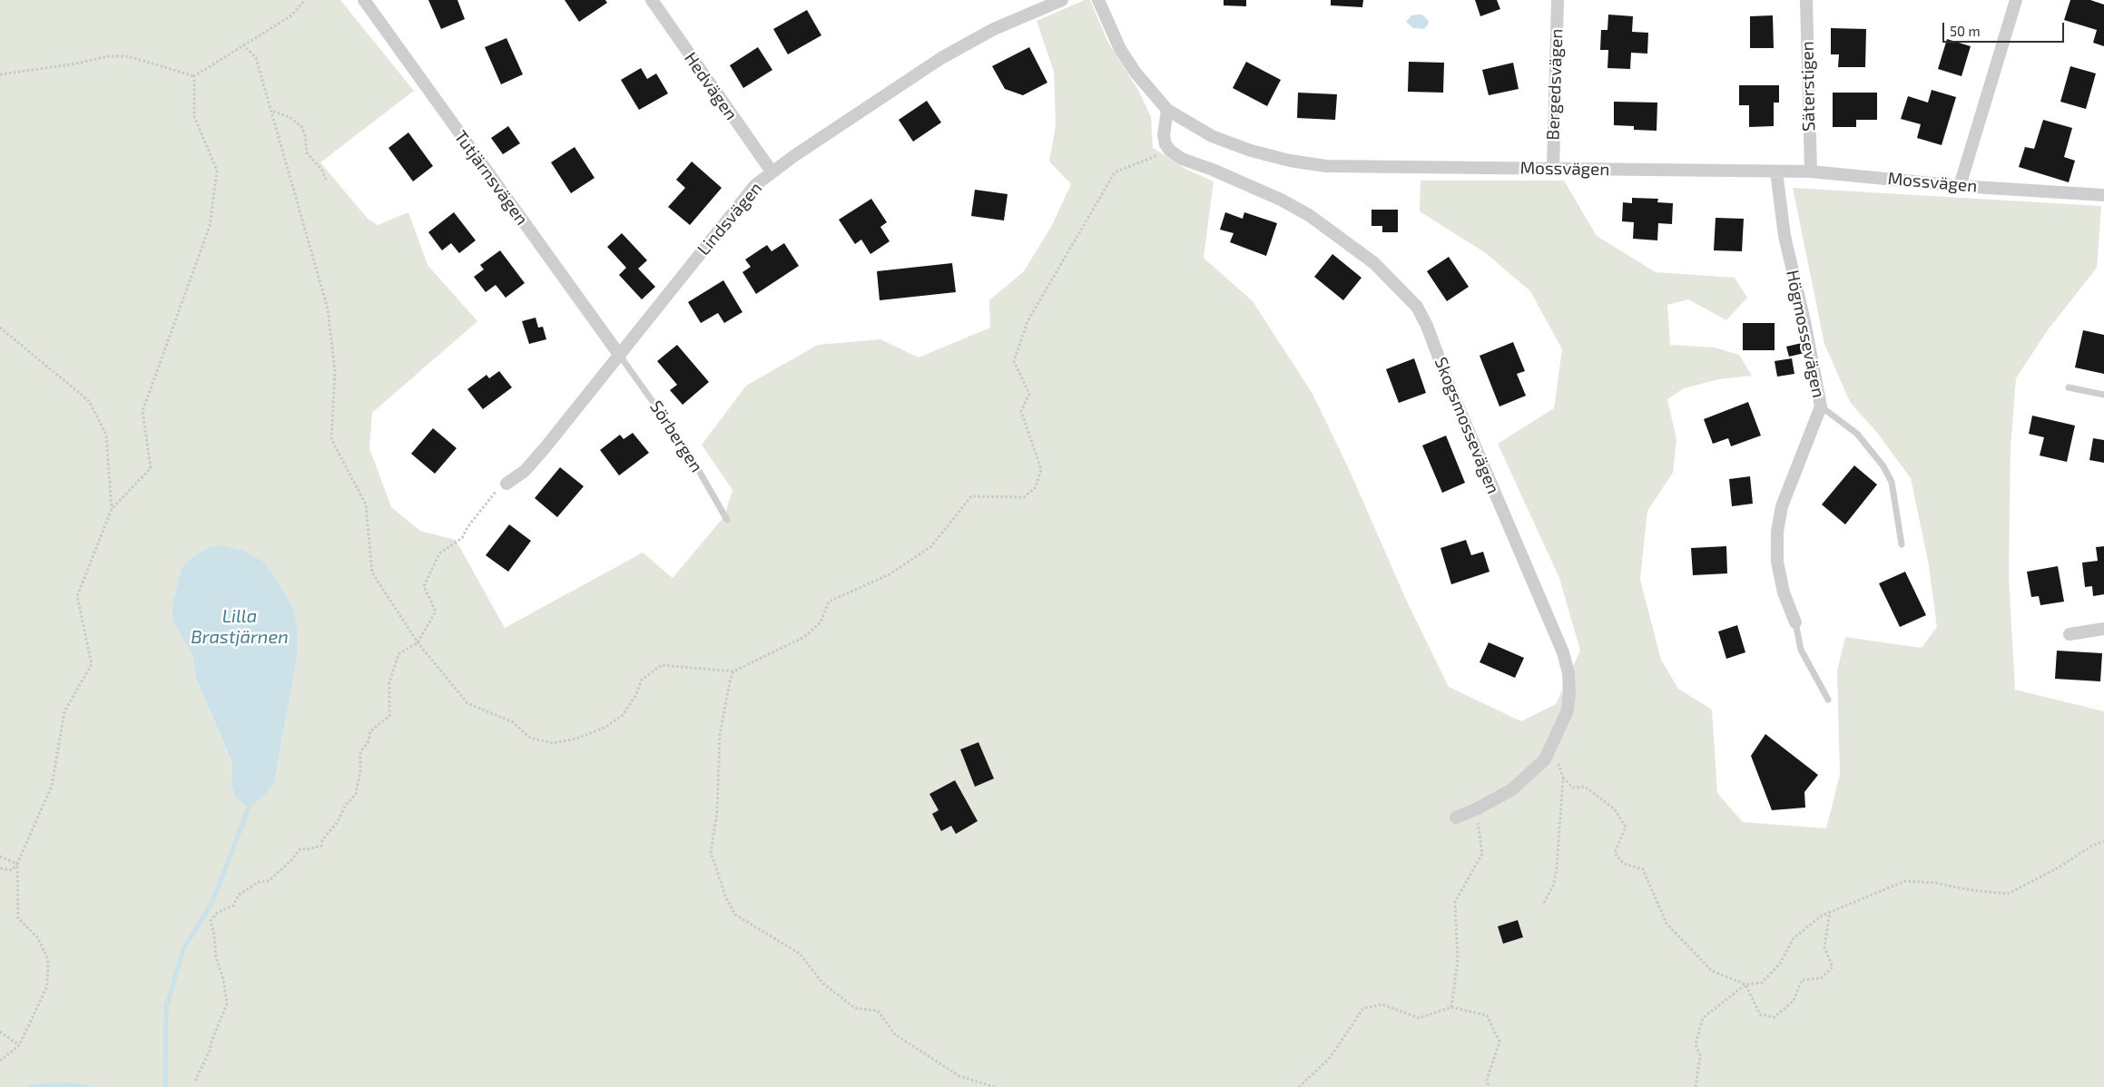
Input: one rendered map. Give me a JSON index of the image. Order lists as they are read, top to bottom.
{
  "streets": {
    "street": [
      "Bergedsvägen",
      "Hedvägen",
      "Säterstigen",
      "Mossvägen",
      "Tutjärnsvägen",
      "Lindsvägen",
      "Högmossevägen",
      "Skogsmossevägen"
    ],
    "lane": ["Sörbergen"]
  },
  "crossings": [
    ["Bergedsvägen", "Mossvägen"],
    ["Hedvägen", "Lindsvägen"],
    ["Säterstigen", "Mossvägen"],
    ["Mossvägen", "Högmossevägen"],
    ["Tutjärnsvägen", "Lindsvägen"],
    ["Tutjärnsvägen", "Sörbergen"],
    ["Lindsvägen", "Sörbergen"]
  ],
  "water": ["Lilla Brastjärnen"],
  "scale_bar": "50 m"
}
